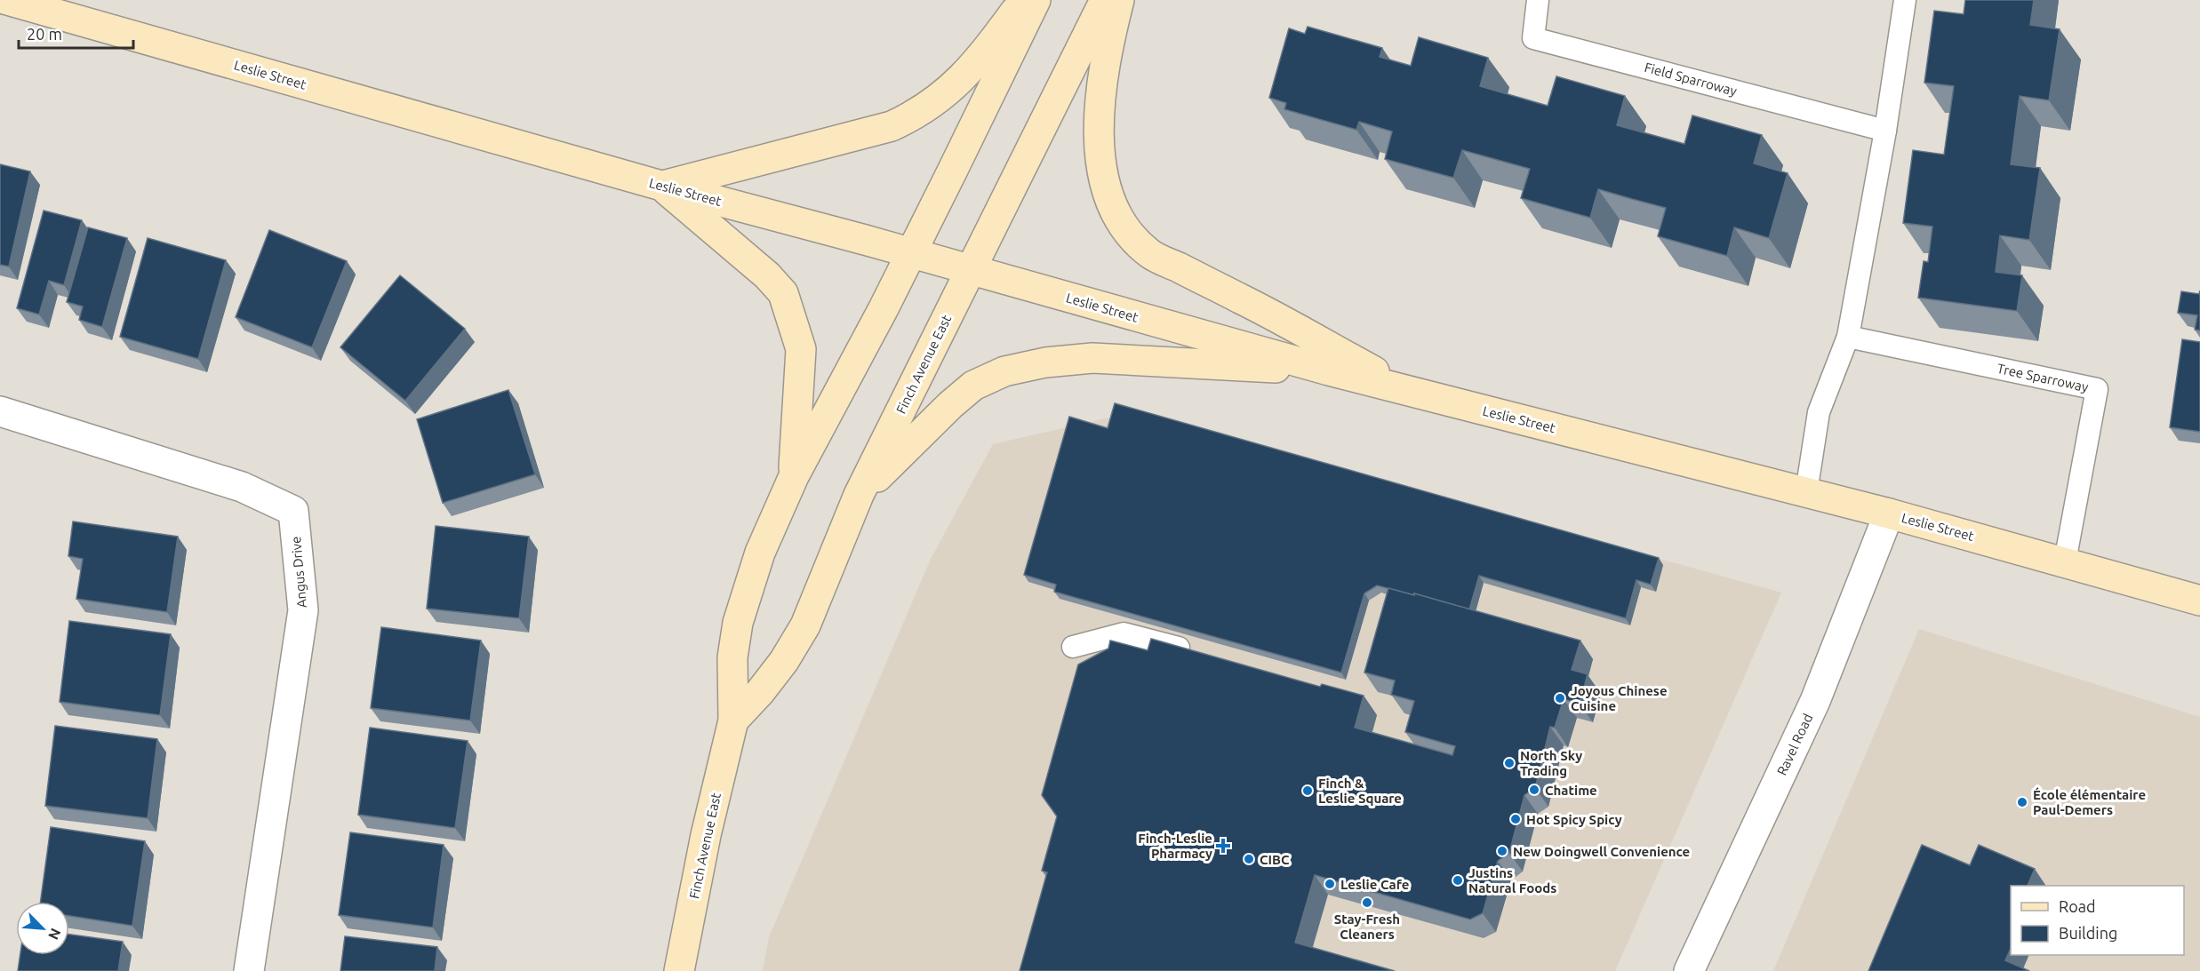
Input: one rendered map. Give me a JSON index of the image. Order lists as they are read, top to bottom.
{
  "streets": {
    "main road": ["Leslie Street", "Finch Avenue East"],
    "street": ["Angus Drive", "Ravel Road"],
    "lane": ["Field Sparroway", "Tree Sparroway"]
  },
  "crossings": [
    ["Leslie Street", "Finch Avenue East"],
    ["Leslie Street", "Tree Sparroway"],
    ["Leslie Street", "Ravel Road"]
  ],
  "places": {
    "other": [
      "Joyous Chinese Cuisine",
      "North Sky Trading",
      "Chatime",
      "Finch & Leslie Square",
      "École élémentaire Paul-Demers",
      "Hot Spicy Spicy",
      "New Doingwell Convenience",
      "CIBC",
      "Justins Natural Foods",
      "Leslie Cafe",
      "Stay-Fresh Cleaners"
    ],
    "health": ["Finch-Leslie Pharmacy"]
  },
  "legend": ["Road", "Building"],
  "scale_bar": "20 m",
  "north": "bottom right"
}
